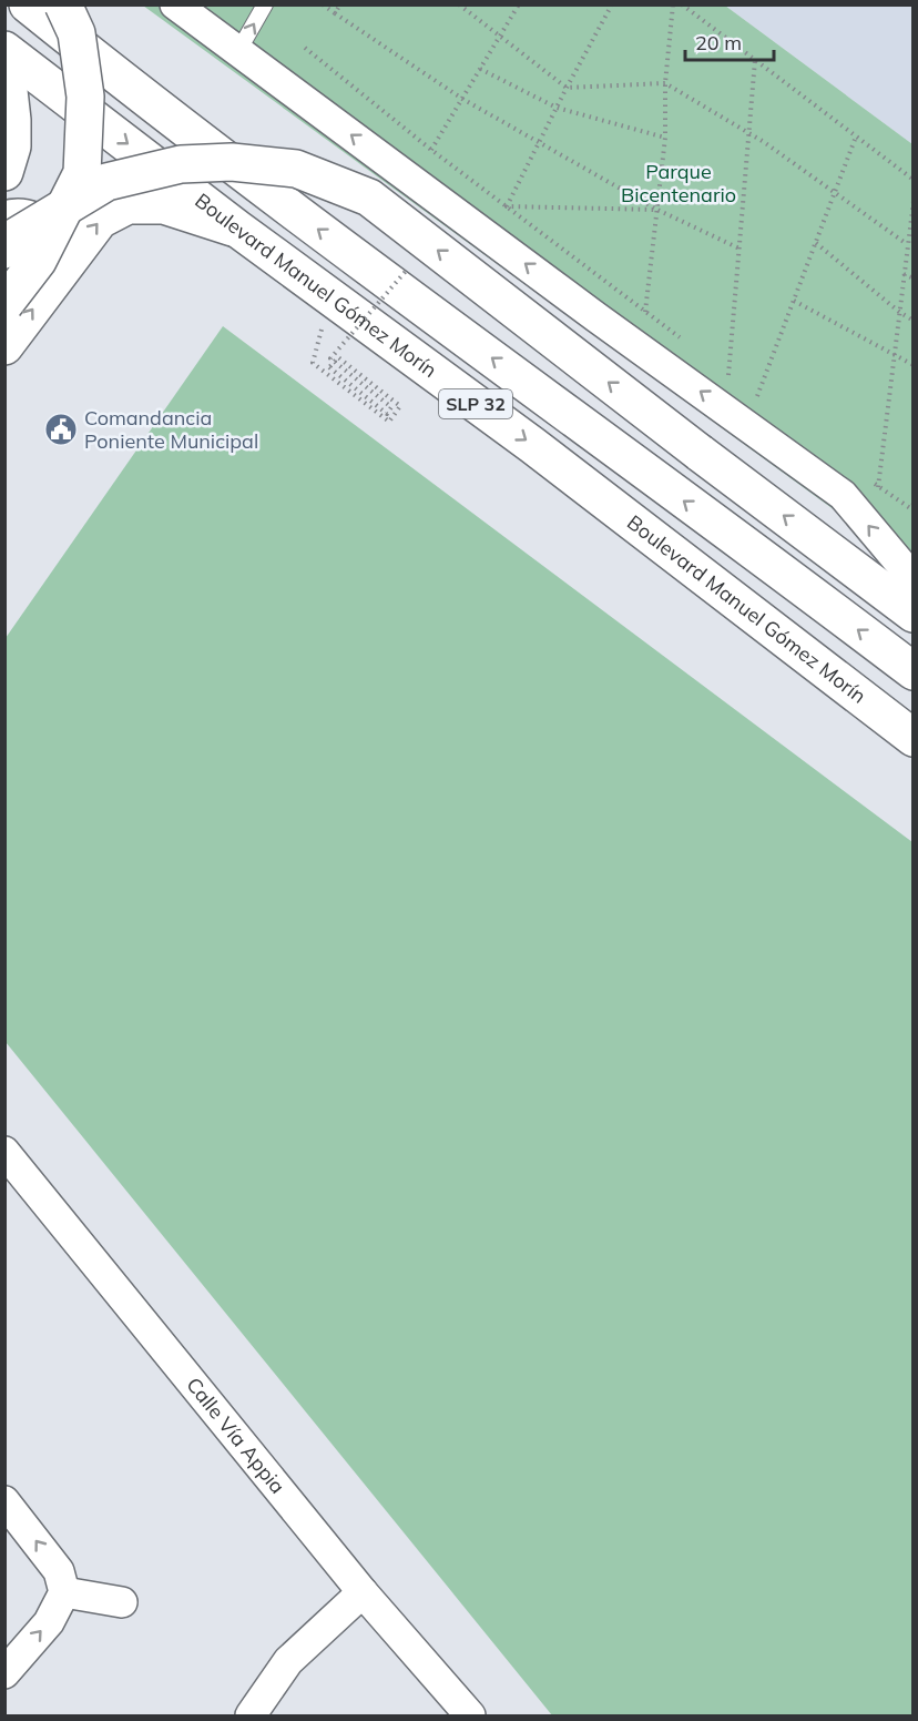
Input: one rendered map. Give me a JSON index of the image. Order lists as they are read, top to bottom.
{
  "streets": {
    "main road": ["Boulevard Manuel Gómez Morín", "SLP 32"],
    "street": ["Calle Vía Appia"]
  },
  "parks": ["Parque Bicentenario"],
  "places": {
    "public building": ["Comandancia Poniente Municipal"]
  },
  "scale_bar": "20 m"
}
